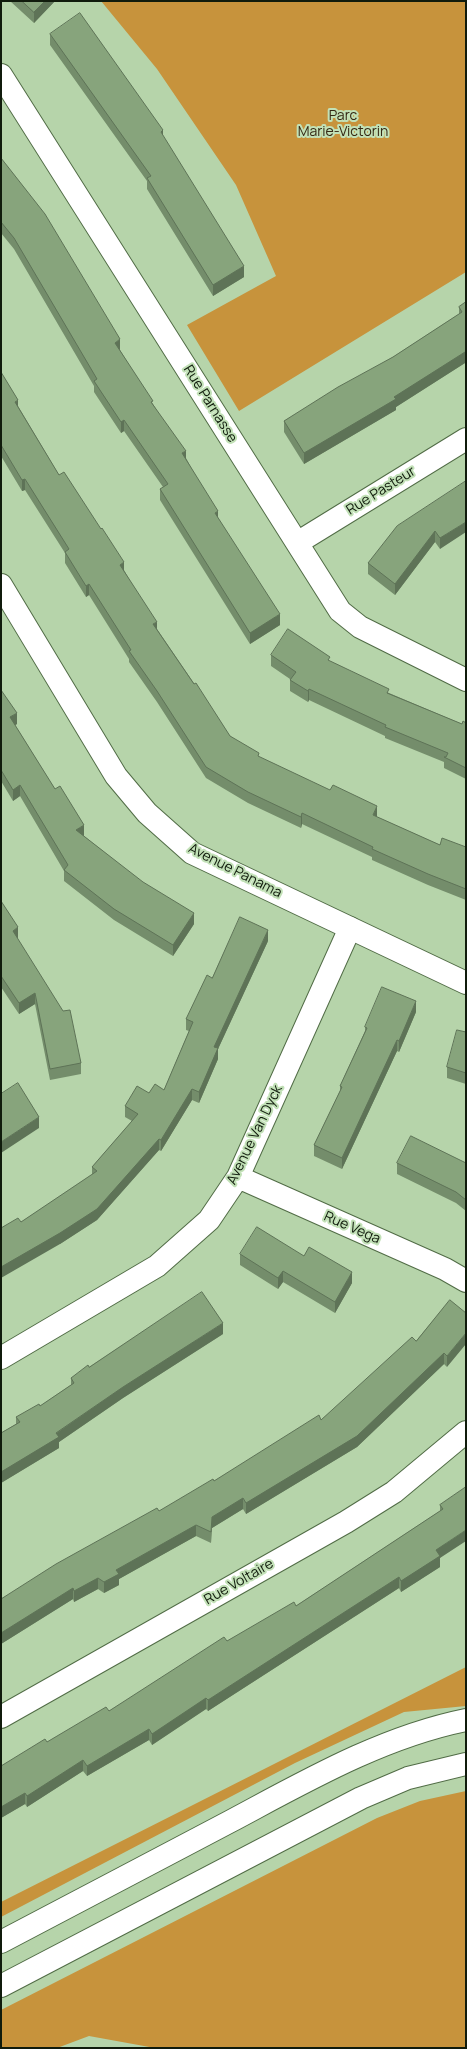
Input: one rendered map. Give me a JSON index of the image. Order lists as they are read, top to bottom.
{
  "streets": {
    "main road": [
      "Rue Parnasse",
      "Rue Pasteur",
      "Avenue Panama",
      "Avenue Van Dyck",
      "Rue Vega",
      "Rue Voltaire"
    ]
  },
  "crossings": [
    ["Rue Parnasse", "Rue Pasteur"],
    ["Avenue Panama", "Avenue Van Dyck"],
    ["Avenue Van Dyck", "Rue Vega"]
  ],
  "parks": ["Parc Marie-Victorin"]
}
